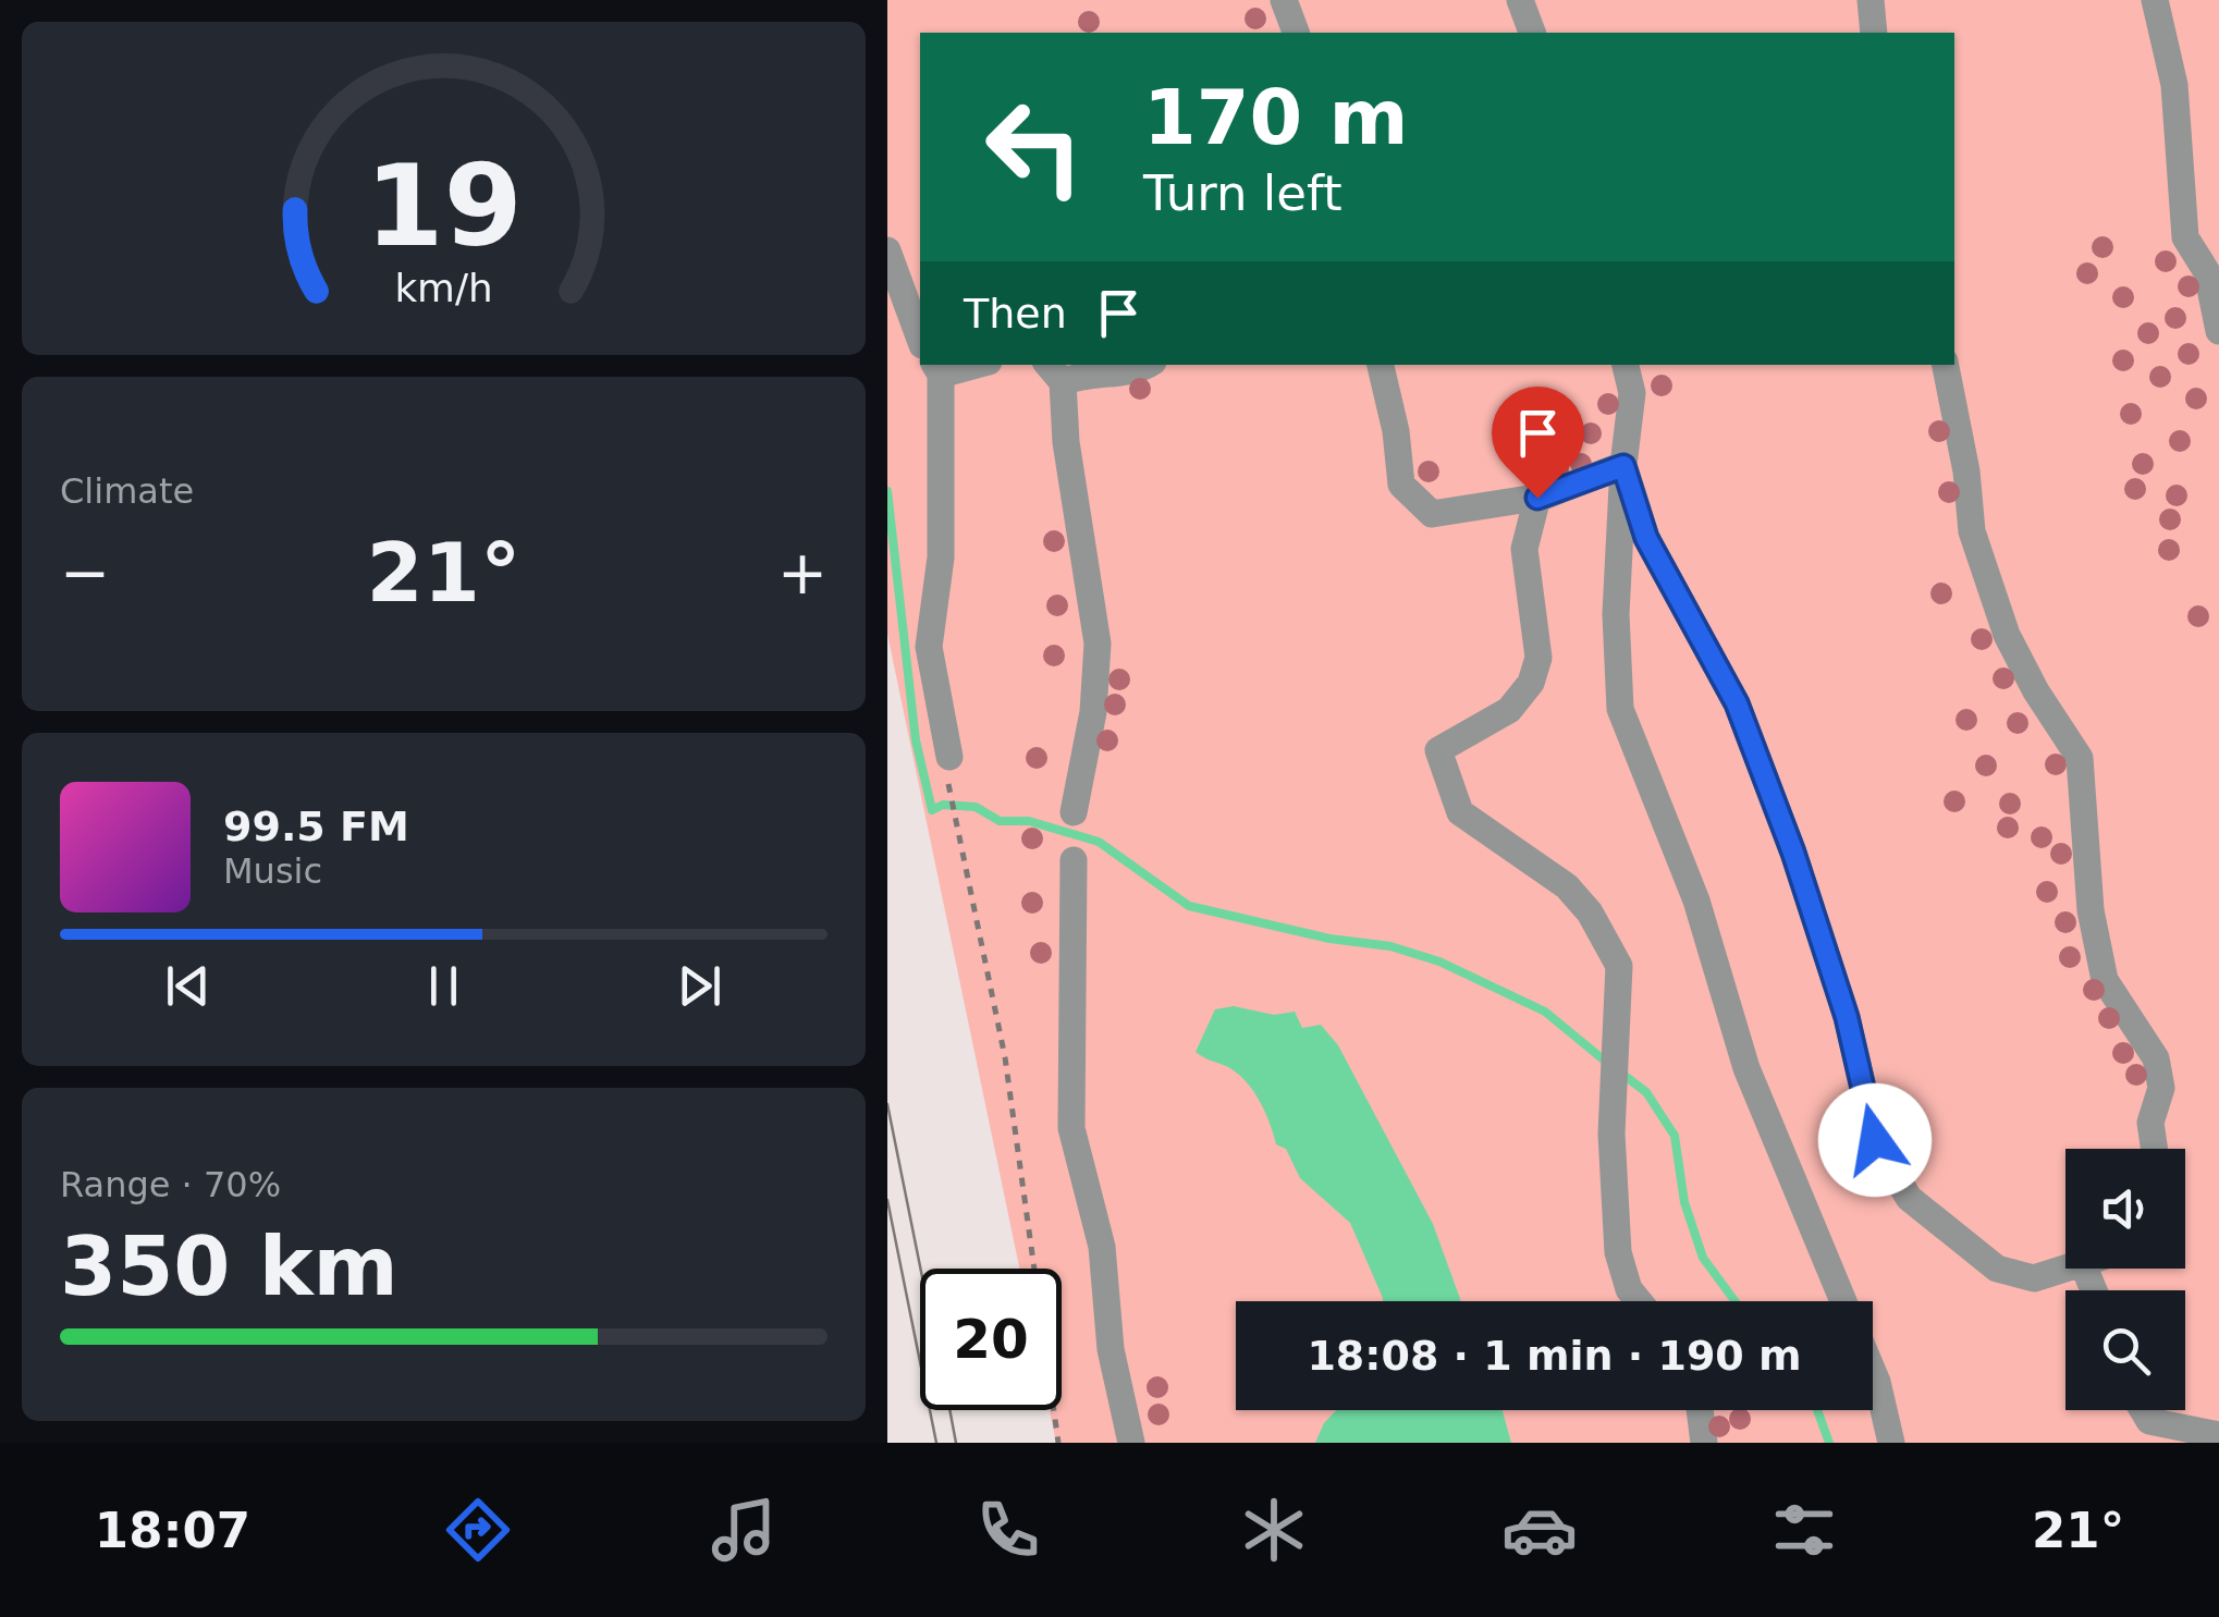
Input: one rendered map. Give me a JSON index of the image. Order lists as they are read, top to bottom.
{
  "page": {
    "turn": ["170 m", "Turn left"],
    "then": "Then",
    "tile": [
      "Climate",
      ["Range · 70%", "350 km"]
    ],
    "heat": ["−", "21°", "+"],
    "song": ["99.5 FM", "Music"],
    "limit": "20",
    "trip": "18:08 · 1 min · 190 m",
    "tabs": ["18:07", "21°"],
    "gauge": ["19", "km/h"]
  }
}
